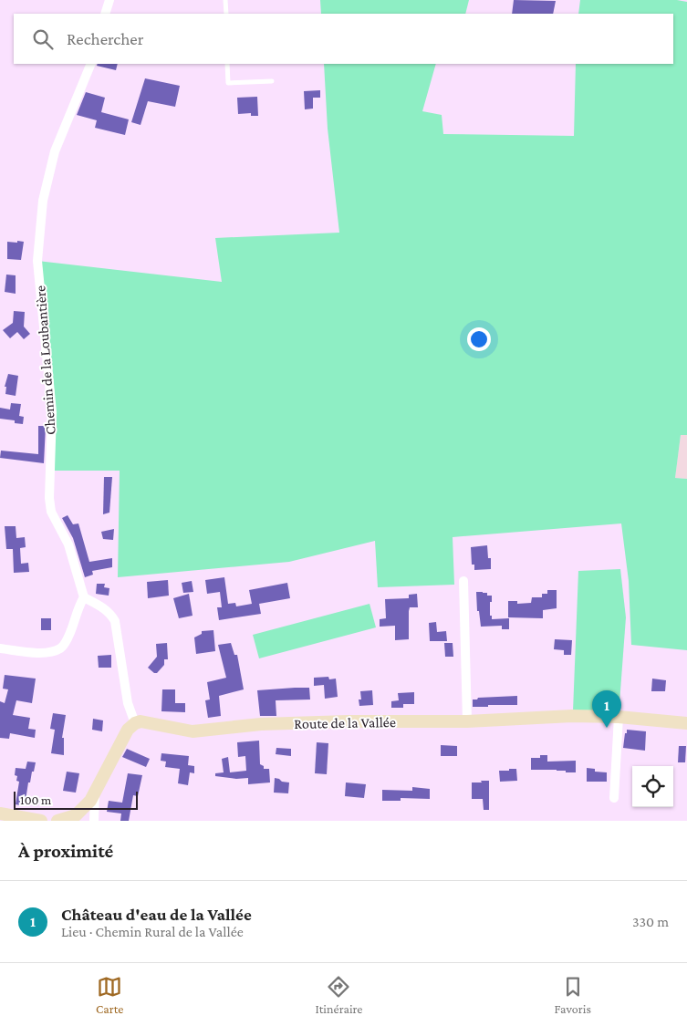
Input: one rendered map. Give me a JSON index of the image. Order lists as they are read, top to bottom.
{
  "streets": {
    "street": ["Chemin de la Loubantière", "Route de la Vallée"]
  },
  "scale_bar": "100 m",
  "page": {
    "search": "Rechercher",
    "pins": "1",
    "scale": "100 m",
    "heading": "À proximité",
    "list": [
      {
        "mark": "1",
        "name": "Château d'eau de la Vallée",
        "note": "Lieu · Chemin Rural de la Vallée",
        "value": "330 m"
      }
    ],
    "nav": ["Carte", "Itinéraire", "Favoris"]
  }
}
